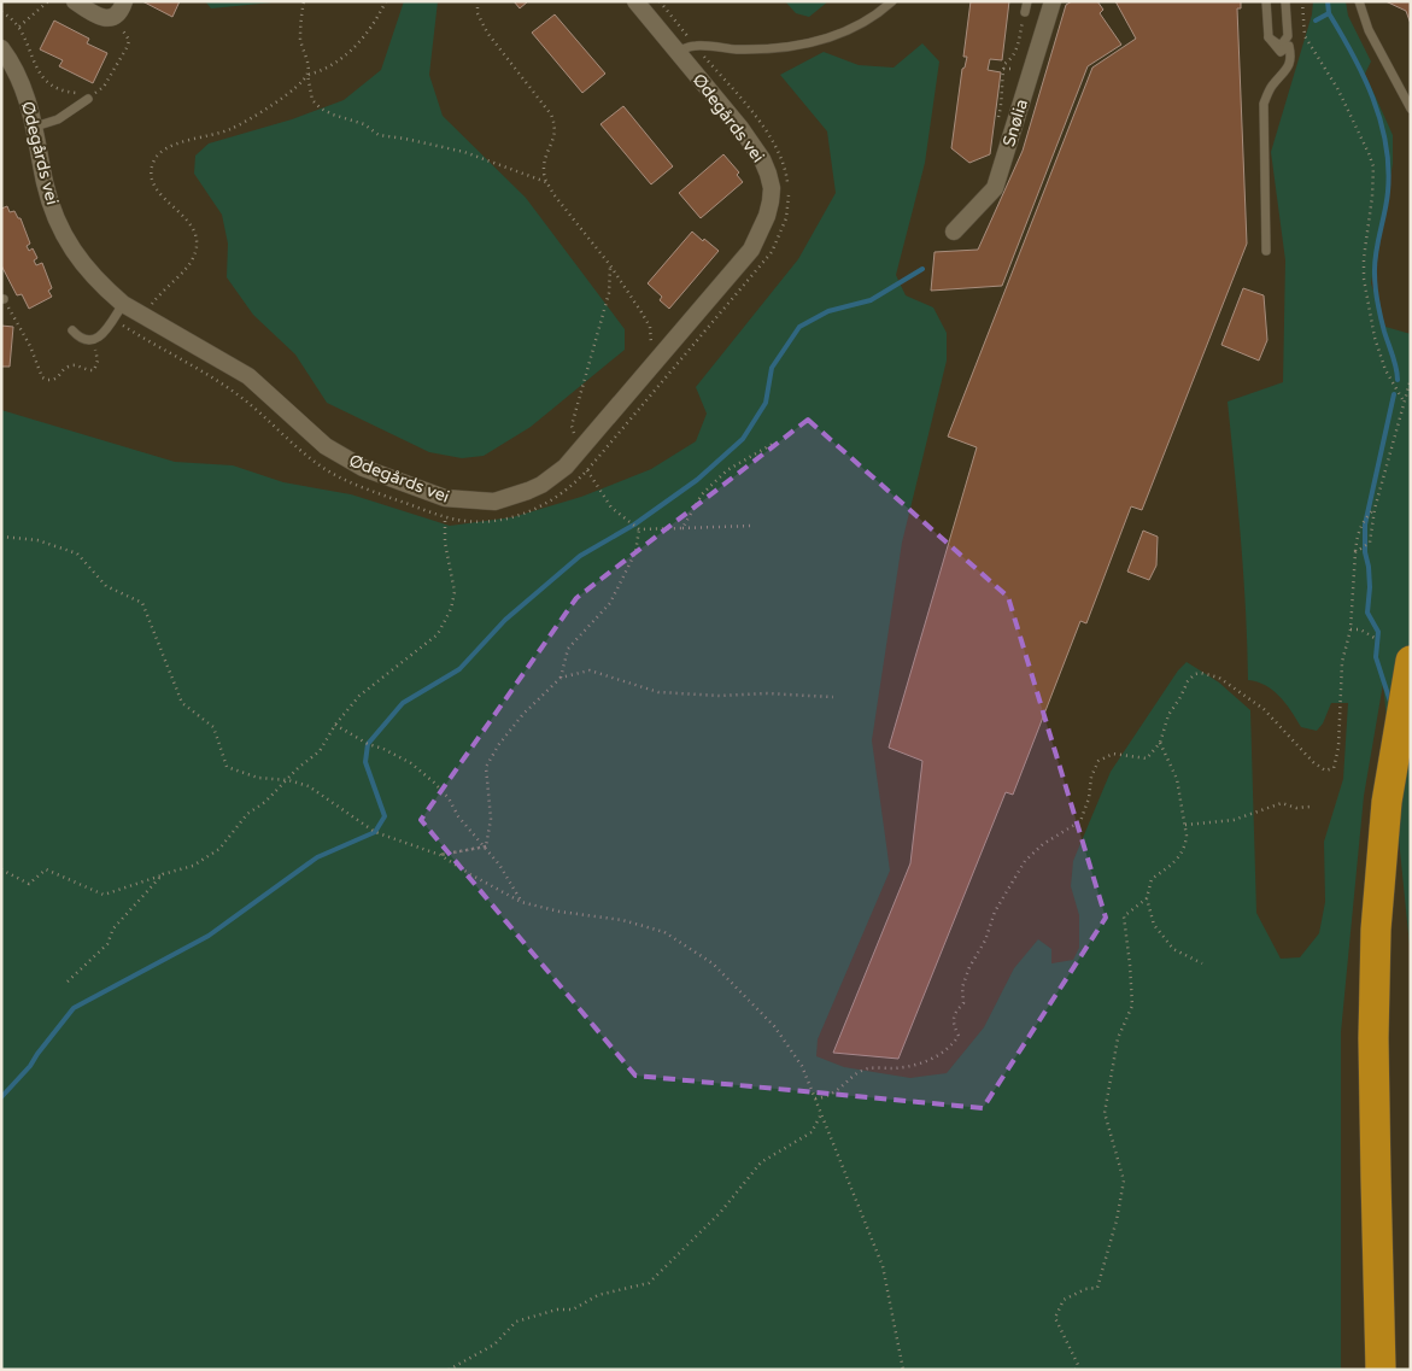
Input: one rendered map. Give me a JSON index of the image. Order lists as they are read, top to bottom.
{
  "streets": {
    "street": ["Ødegårds vei", "Snølia"]
  }
}
